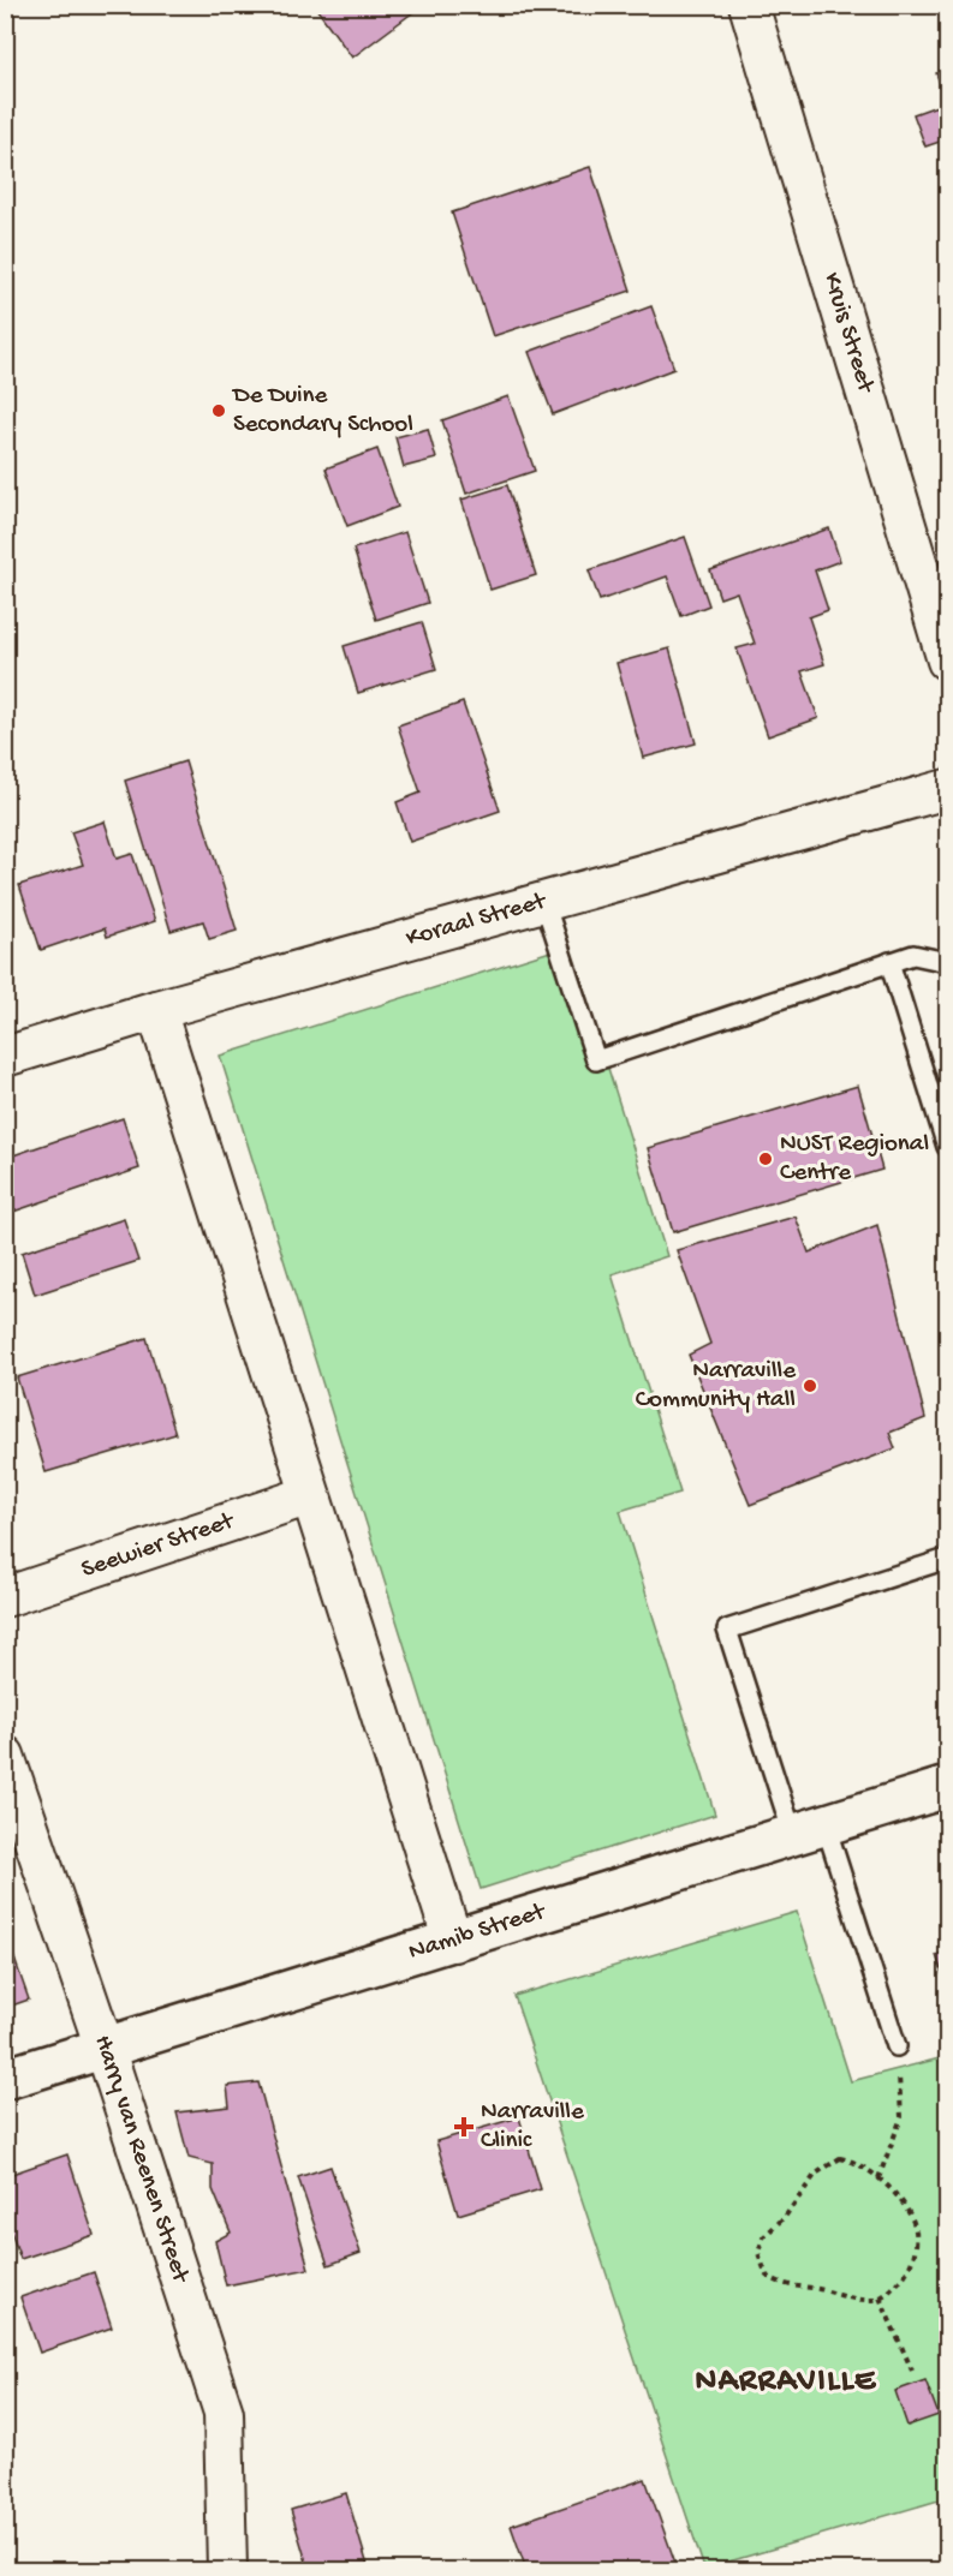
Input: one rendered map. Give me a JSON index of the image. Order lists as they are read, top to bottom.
{
  "streets": {
    "street": [
      "Kruis Street",
      "Koraal Street",
      "Seewier Street",
      "Namib Street",
      "Harry van Reenen Street"
    ]
  },
  "crossings": [
    ["Namib Street", "Harry van Reenen Street"]
  ],
  "districts": ["NARRAVILLE"],
  "places": {
    "other": ["De Duine Secondary School", "NUST Regional Centre", "Narraville Community Hall"],
    "health": ["Narraville Clinic"]
  }
}
